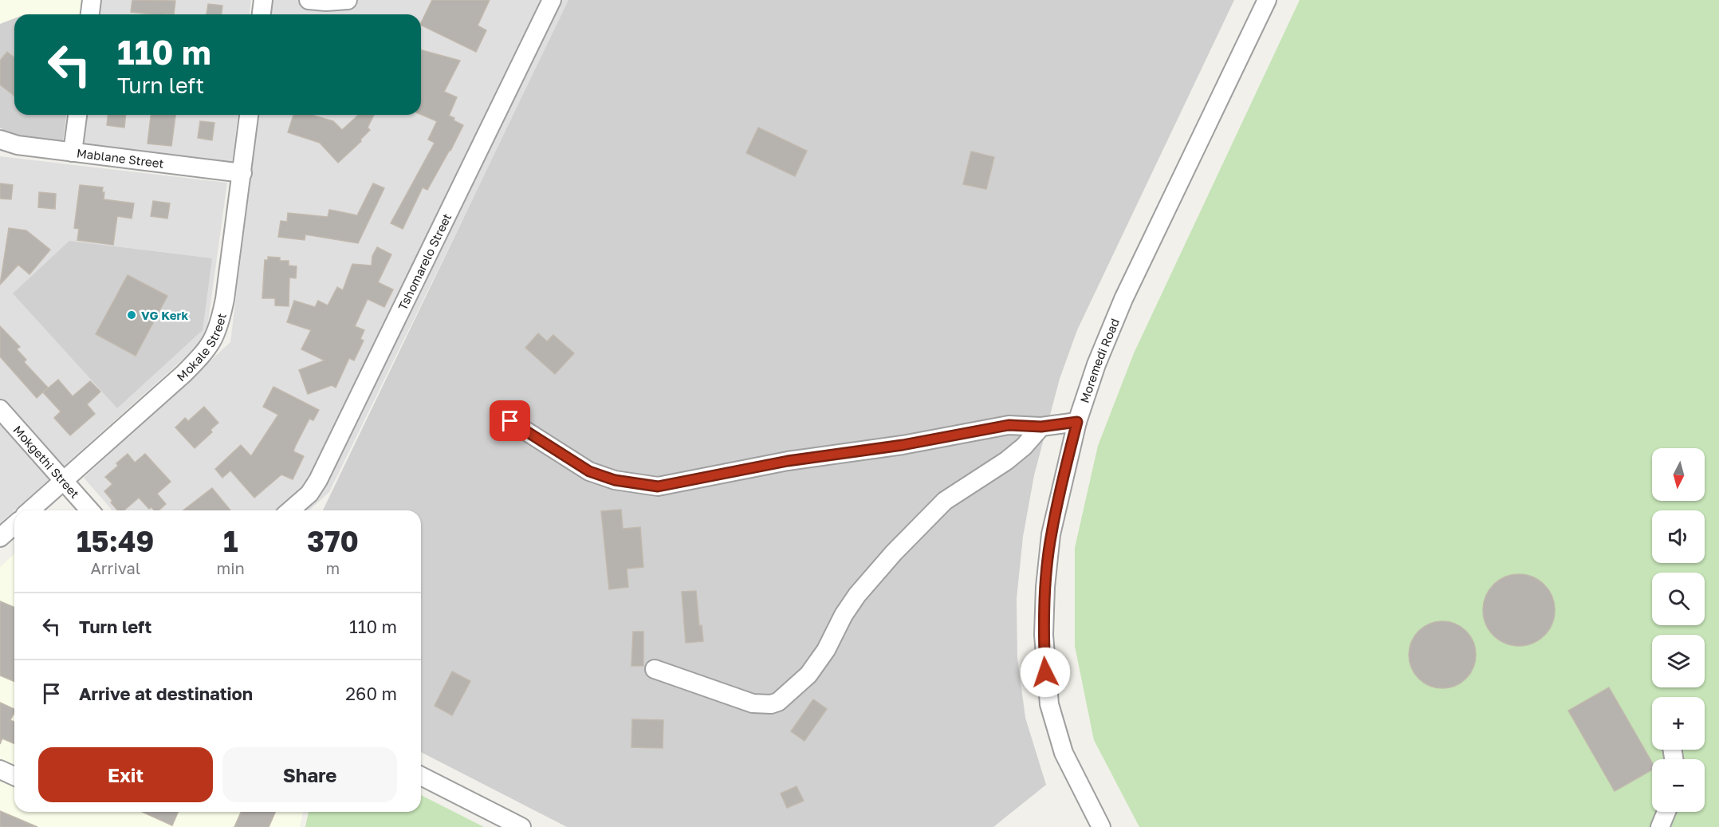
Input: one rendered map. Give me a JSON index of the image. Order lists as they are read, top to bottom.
{
  "streets": {
    "street": [
      "Mablane Street",
      "Tshomarelo Street",
      "Mokale Street",
      "Moremedi Road",
      "Mokgethi Street"
    ]
  },
  "crossings": [
    ["Mablane Street", "Mokale Street"],
    ["Mokale Street", "Mokgethi Street"]
  ],
  "places": ["VG Kerk"],
  "north": "bottom",
  "page": {
    "turn": ["110 m", "Turn left"],
    "map_buttons": ["+", "−"],
    "eta": [
      "15:49",
      "Arrival",
      "1",
      "min",
      "370",
      "m"
    ],
    "list": [
      {
        "name": "Turn left",
        "value": "110 m"
      },
      {
        "name": "Arrive at destination",
        "value": "260 m"
      }
    ],
    "buttons": ["Exit", "Share"]
  }
}
